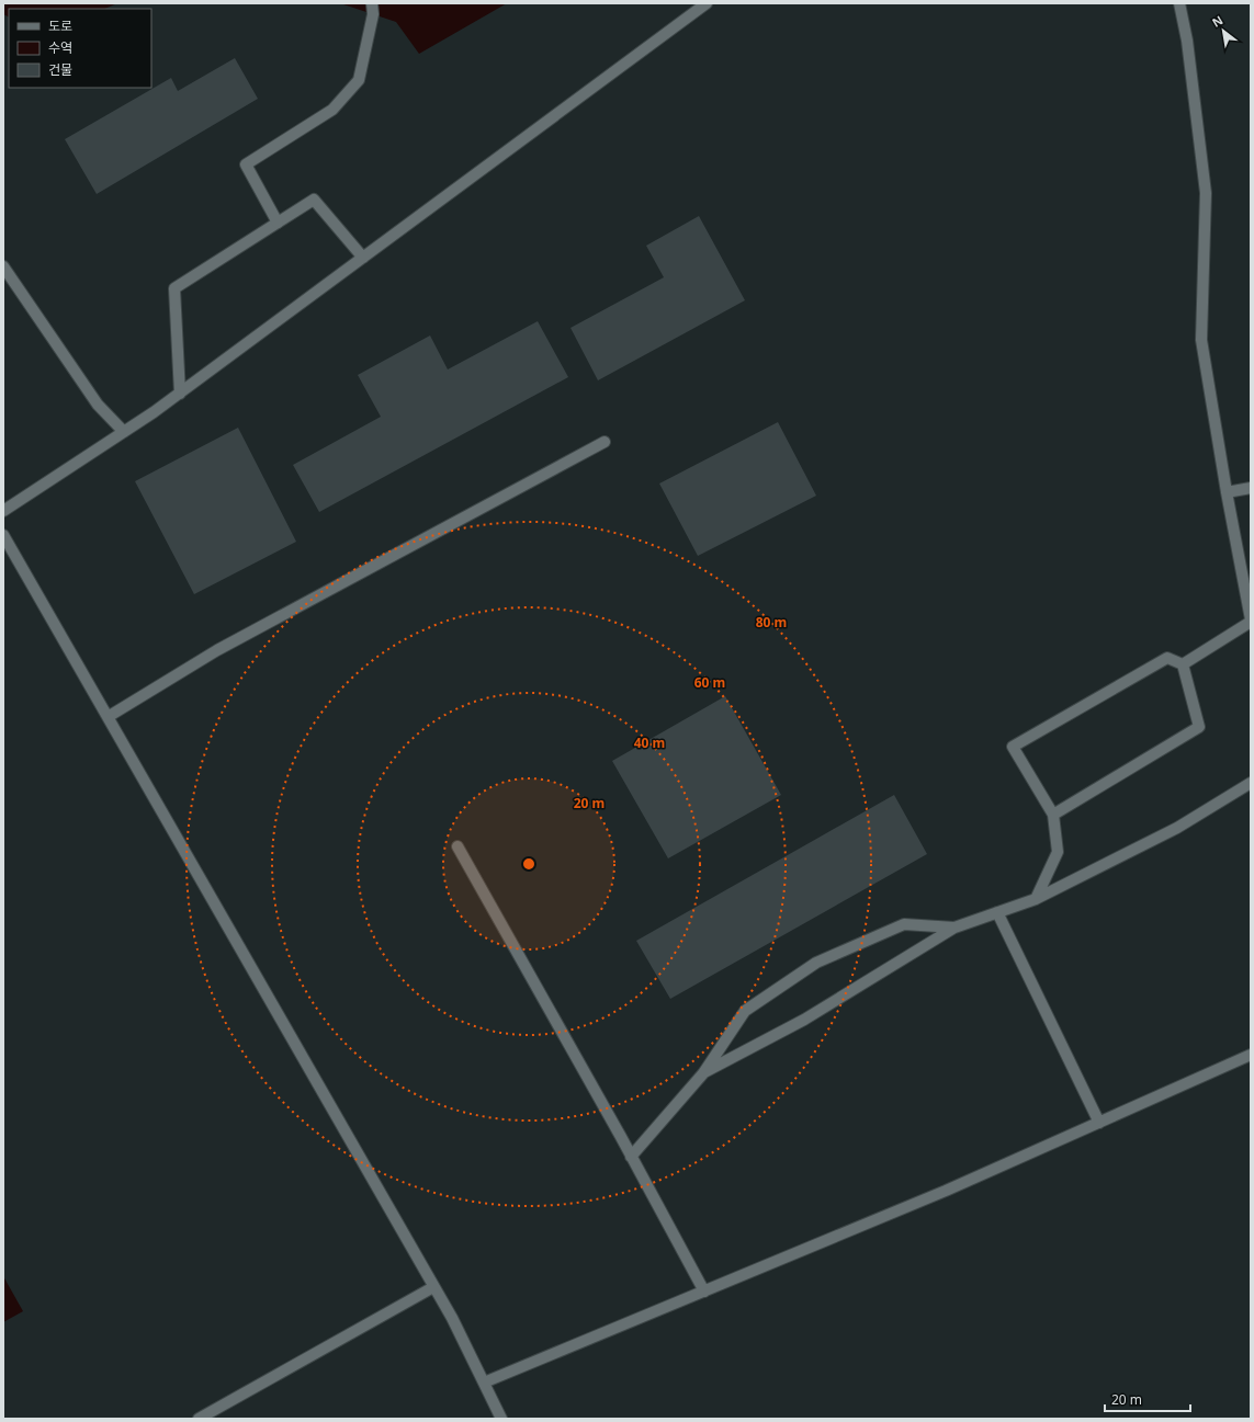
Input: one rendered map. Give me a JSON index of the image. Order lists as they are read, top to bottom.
{
  "legend": ["도로", "수역", "건물"],
  "scale_bar": "20 m",
  "north": "top left",
  "rings": [
    "80 m",
    "60 m",
    "40 m",
    "20 m"
  ]
}
